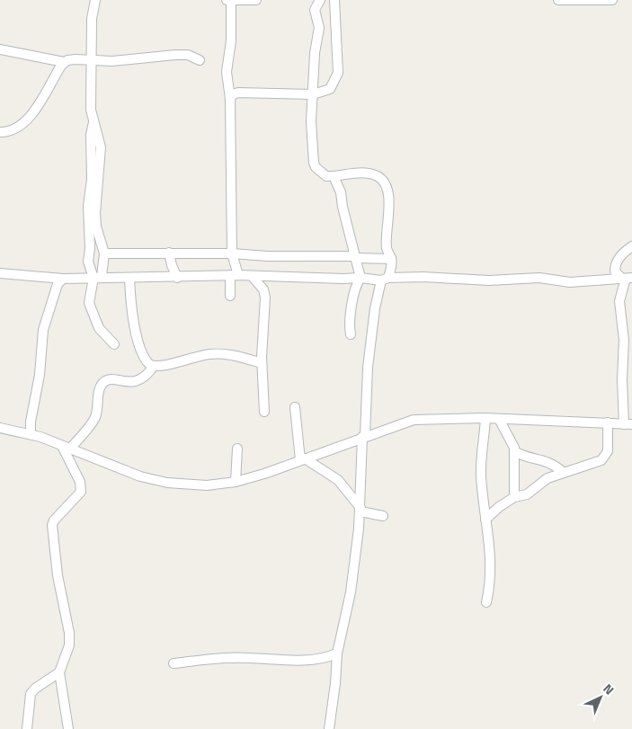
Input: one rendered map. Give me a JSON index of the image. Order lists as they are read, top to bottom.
{
  "north": "top right"
}
